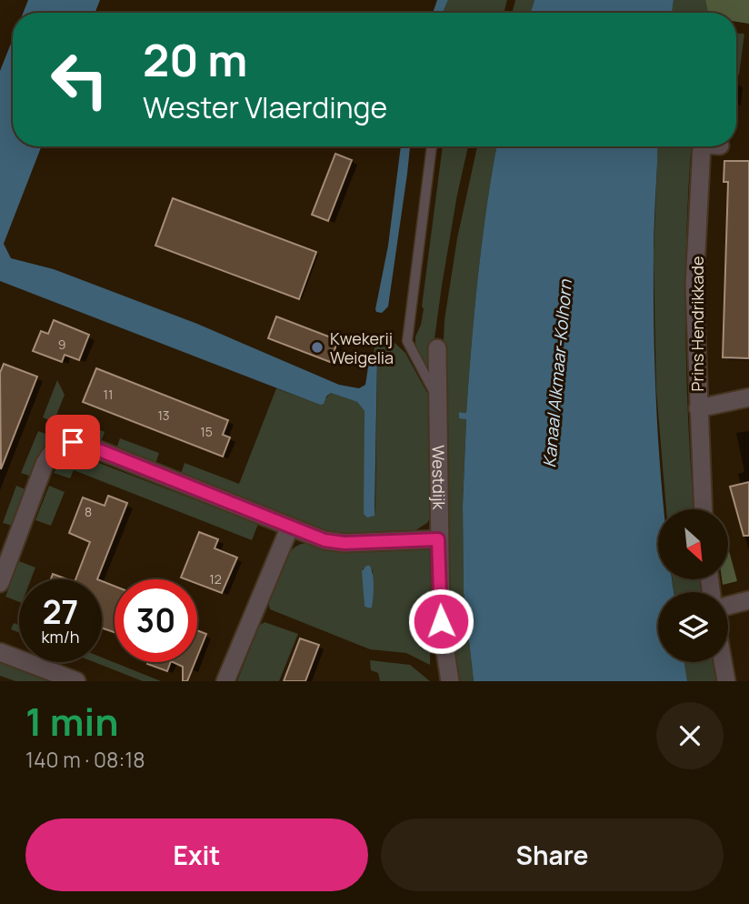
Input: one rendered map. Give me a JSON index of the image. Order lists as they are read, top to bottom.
{
  "streets": {
    "street": ["Prins Hendrikkade", "Westdijk"]
  },
  "water": ["Kanaal Alkmaar-Kolhorn"],
  "places": ["Kwekerij Weigelia"],
  "house_numbers": [
    "9",
    "11",
    "13",
    "15",
    "8",
    "12"
  ],
  "north": "bottom right",
  "page": {
    "turn": ["20 m", "Wester Vlaerdinge"],
    "speed": "27 km/h",
    "limit": "30",
    "heading": ["1 min", "140 m · 08:18"],
    "buttons": ["Exit", "Share"]
  }
}
